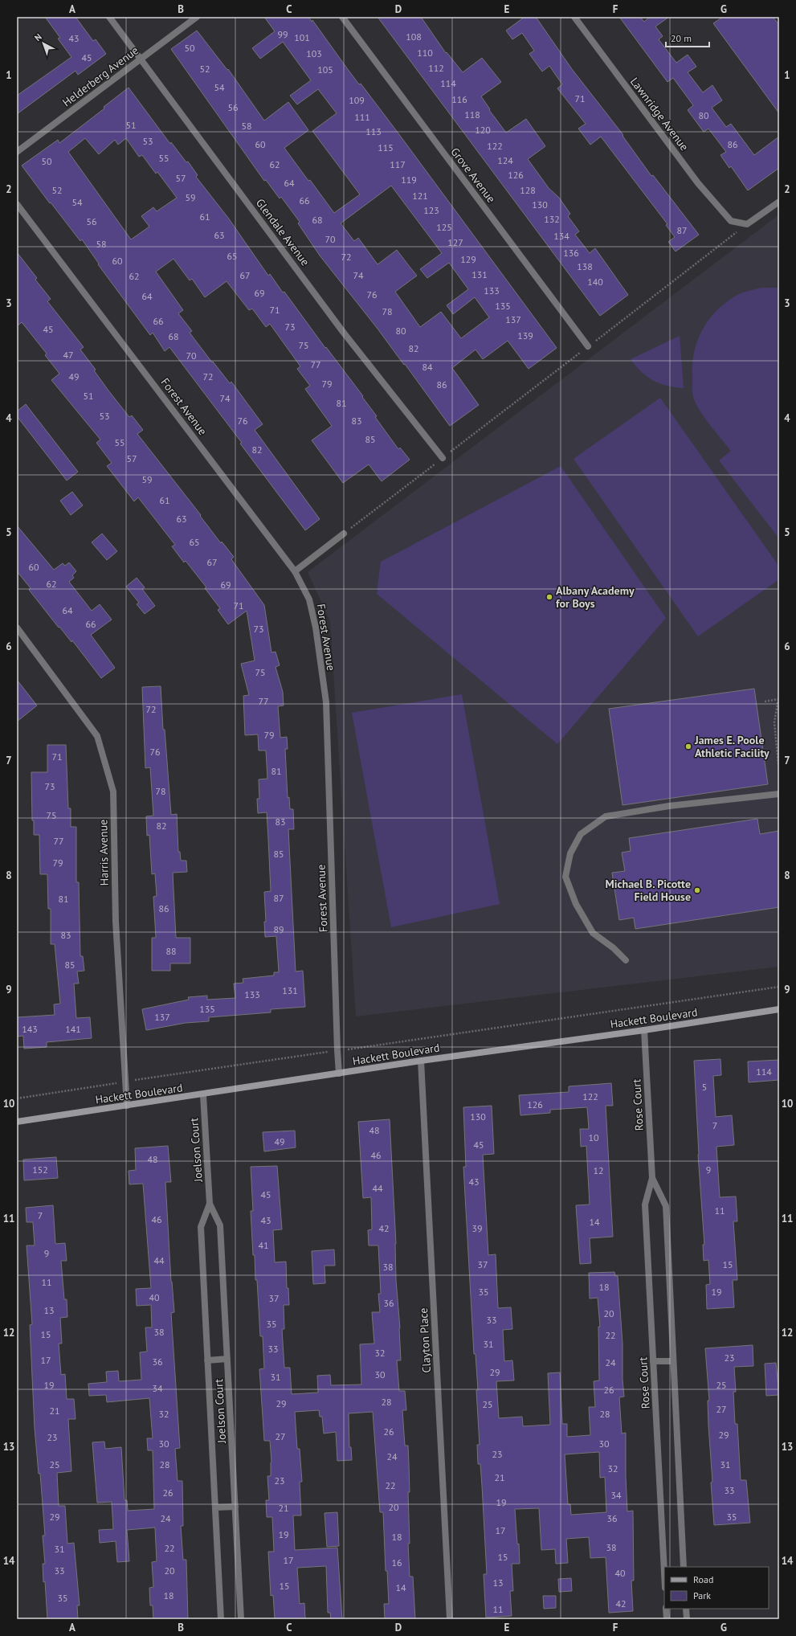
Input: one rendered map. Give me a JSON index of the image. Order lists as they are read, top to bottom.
{
  "streets": {
    "street": [
      "Helderberg Avenue",
      "Lawnridge Avenue",
      "Grove Avenue",
      "Glendale Avenue",
      "Forest Avenue",
      "Harris Avenue",
      "Hackett Boulevard",
      "Rose Court",
      "Joelson Court",
      "Clayton Place"
    ]
  },
  "crossings": [
    ["Helderberg Avenue", "Glendale Avenue"],
    ["Forest Avenue", "Hackett Boulevard"],
    ["Harris Avenue", "Hackett Boulevard"],
    ["Hackett Boulevard", "Rose Court"],
    ["Hackett Boulevard", "Joelson Court"],
    ["Hackett Boulevard", "Clayton Place"]
  ],
  "places": ["Albany Academy for Boys", "James E. Poole Athletic Facility", "Michael B. Picotte Field House"],
  "house_numbers": [
    "99",
    "108",
    "101",
    "43",
    "50",
    "110",
    "103",
    "45",
    "112",
    "52",
    "105",
    "114",
    "54",
    "71",
    "116",
    "109",
    "56",
    "118",
    "80",
    "111",
    "51",
    "58",
    "120",
    "113",
    "53",
    "60",
    "86",
    "122",
    "115",
    "55",
    "124",
    "50",
    "62",
    "117",
    "126",
    "57",
    "119",
    "64",
    "52",
    "128",
    "121",
    "59",
    "66",
    "54",
    "130",
    "123",
    "61",
    "132",
    "68",
    "56",
    "125",
    "87",
    "63",
    "134",
    "70",
    "127",
    "58",
    "136",
    "65",
    "72",
    "129",
    "60",
    "138",
    "131",
    "67",
    "74",
    "62",
    "140",
    "133",
    "69",
    "76",
    "64",
    "135",
    "71",
    "78",
    "137",
    "66",
    "73",
    "45",
    "80",
    "139",
    "68",
    "75",
    "82",
    "47",
    "70",
    "77",
    "84",
    "49",
    "72",
    "79",
    "86",
    "51",
    "74",
    "81",
    "53",
    "76",
    "83",
    "85",
    "55",
    "82",
    "57",
    "59",
    "61",
    "63",
    "65",
    "67",
    "60",
    "62",
    "69",
    "71",
    "64",
    "66",
    "73",
    "75",
    "77",
    "72",
    "79",
    "76",
    "71",
    "81",
    "73",
    "78",
    "75",
    "83",
    "82",
    "77",
    "85",
    "79",
    "87",
    "81",
    "86",
    "89",
    "83",
    "88",
    "85",
    "131",
    "133",
    "135",
    "137",
    "143",
    "141",
    "114",
    "5",
    "122",
    "126",
    "130",
    "7",
    "48",
    "10",
    "49",
    "45",
    "46",
    "48",
    "152",
    "9",
    "12",
    "43",
    "44",
    "45",
    "11",
    "7",
    "46",
    "43",
    "14",
    "42",
    "39",
    "41",
    "9",
    "44",
    "37",
    "15",
    "38",
    "11",
    "18",
    "35",
    "19",
    "40",
    "37",
    "36",
    "13",
    "20",
    "33",
    "35",
    "38",
    "15",
    "22",
    "31",
    "33",
    "32",
    "23",
    "17",
    "36",
    "24",
    "29",
    "30",
    "31",
    "19",
    "25",
    "34",
    "26",
    "28",
    "29",
    "25",
    "27",
    "21",
    "32",
    "28",
    "26",
    "29",
    "27",
    "23",
    "30",
    "30",
    "23",
    "24",
    "25",
    "28",
    "31",
    "32",
    "21",
    "23",
    "22",
    "33",
    "26",
    "34",
    "19",
    "20",
    "21",
    "29",
    "35",
    "24",
    "36",
    "17",
    "19",
    "18",
    "38",
    "22",
    "31",
    "15",
    "17",
    "16",
    "33",
    "20",
    "40",
    "13",
    "15",
    "14",
    "18",
    "35",
    "42",
    "11"
  ],
  "legend": ["Road", "Park"],
  "scale_bar": "20 m",
  "north": "top left",
  "grid": {
    "columns": [
      "A",
      "B",
      "C",
      "D",
      "E",
      "F",
      "G"
    ],
    "rows": [
      "1",
      "2",
      "3",
      "4",
      "5",
      "6",
      "7",
      "8",
      "9",
      "10",
      "11",
      "12",
      "13",
      "14"
    ]
  }
}
